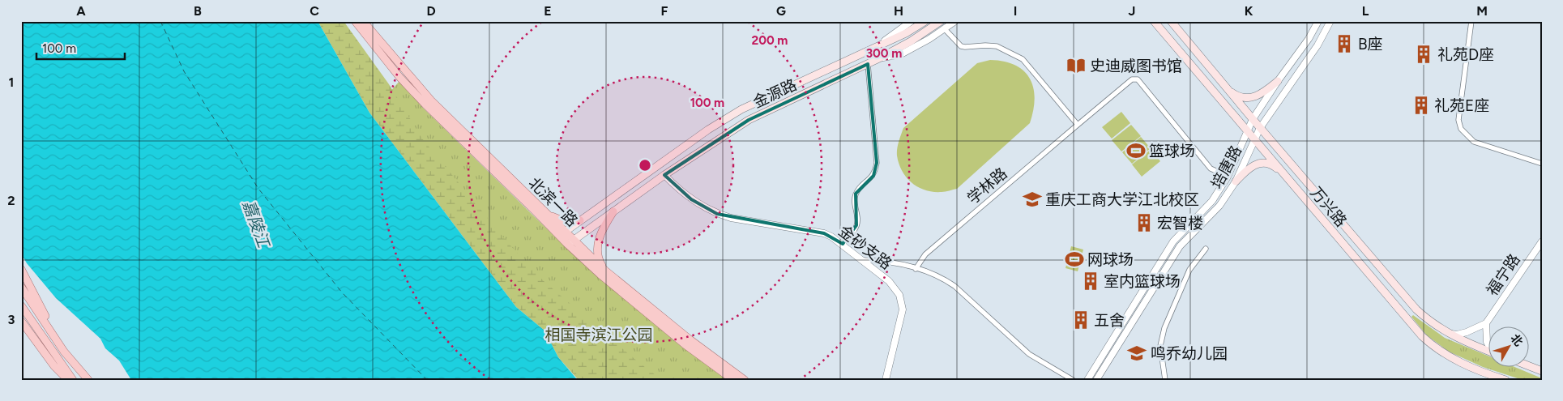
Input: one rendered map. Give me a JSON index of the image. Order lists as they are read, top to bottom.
{
  "streets": {
    "main road": ["金源路", "北滨一路", "万兴路"],
    "street": [
      "培唐路",
      "学林路",
      "金砂支路",
      "福宁路"
    ]
  },
  "crossings": [
    ["金源路", "北滨一路"],
    ["金源路", "金砂支路"],
    ["培唐路", "万兴路"]
  ],
  "water": ["嘉陵江"],
  "parks": ["相国寺滨江公园"],
  "places": {
    "building": [
      "B座",
      "礼苑D座",
      "礼苑E座",
      "宏智楼",
      "室内篮球场",
      "五舍"
    ],
    "library": ["史迪威图书馆"],
    "sports": ["篮球场", "网球场"],
    "school or university": ["重庆工商大学江北校区", "鸣乔幼儿园"]
  },
  "scale_bar": "100 m",
  "north": "top right",
  "grid": {
    "columns": [
      "A",
      "B",
      "C",
      "D",
      "E",
      "F",
      "G",
      "H",
      "I",
      "J",
      "K",
      "L",
      "M"
    ],
    "rows": ["1", "2", "3"]
  },
  "rings": ["200 m", "300 m", "100 m"]
}
